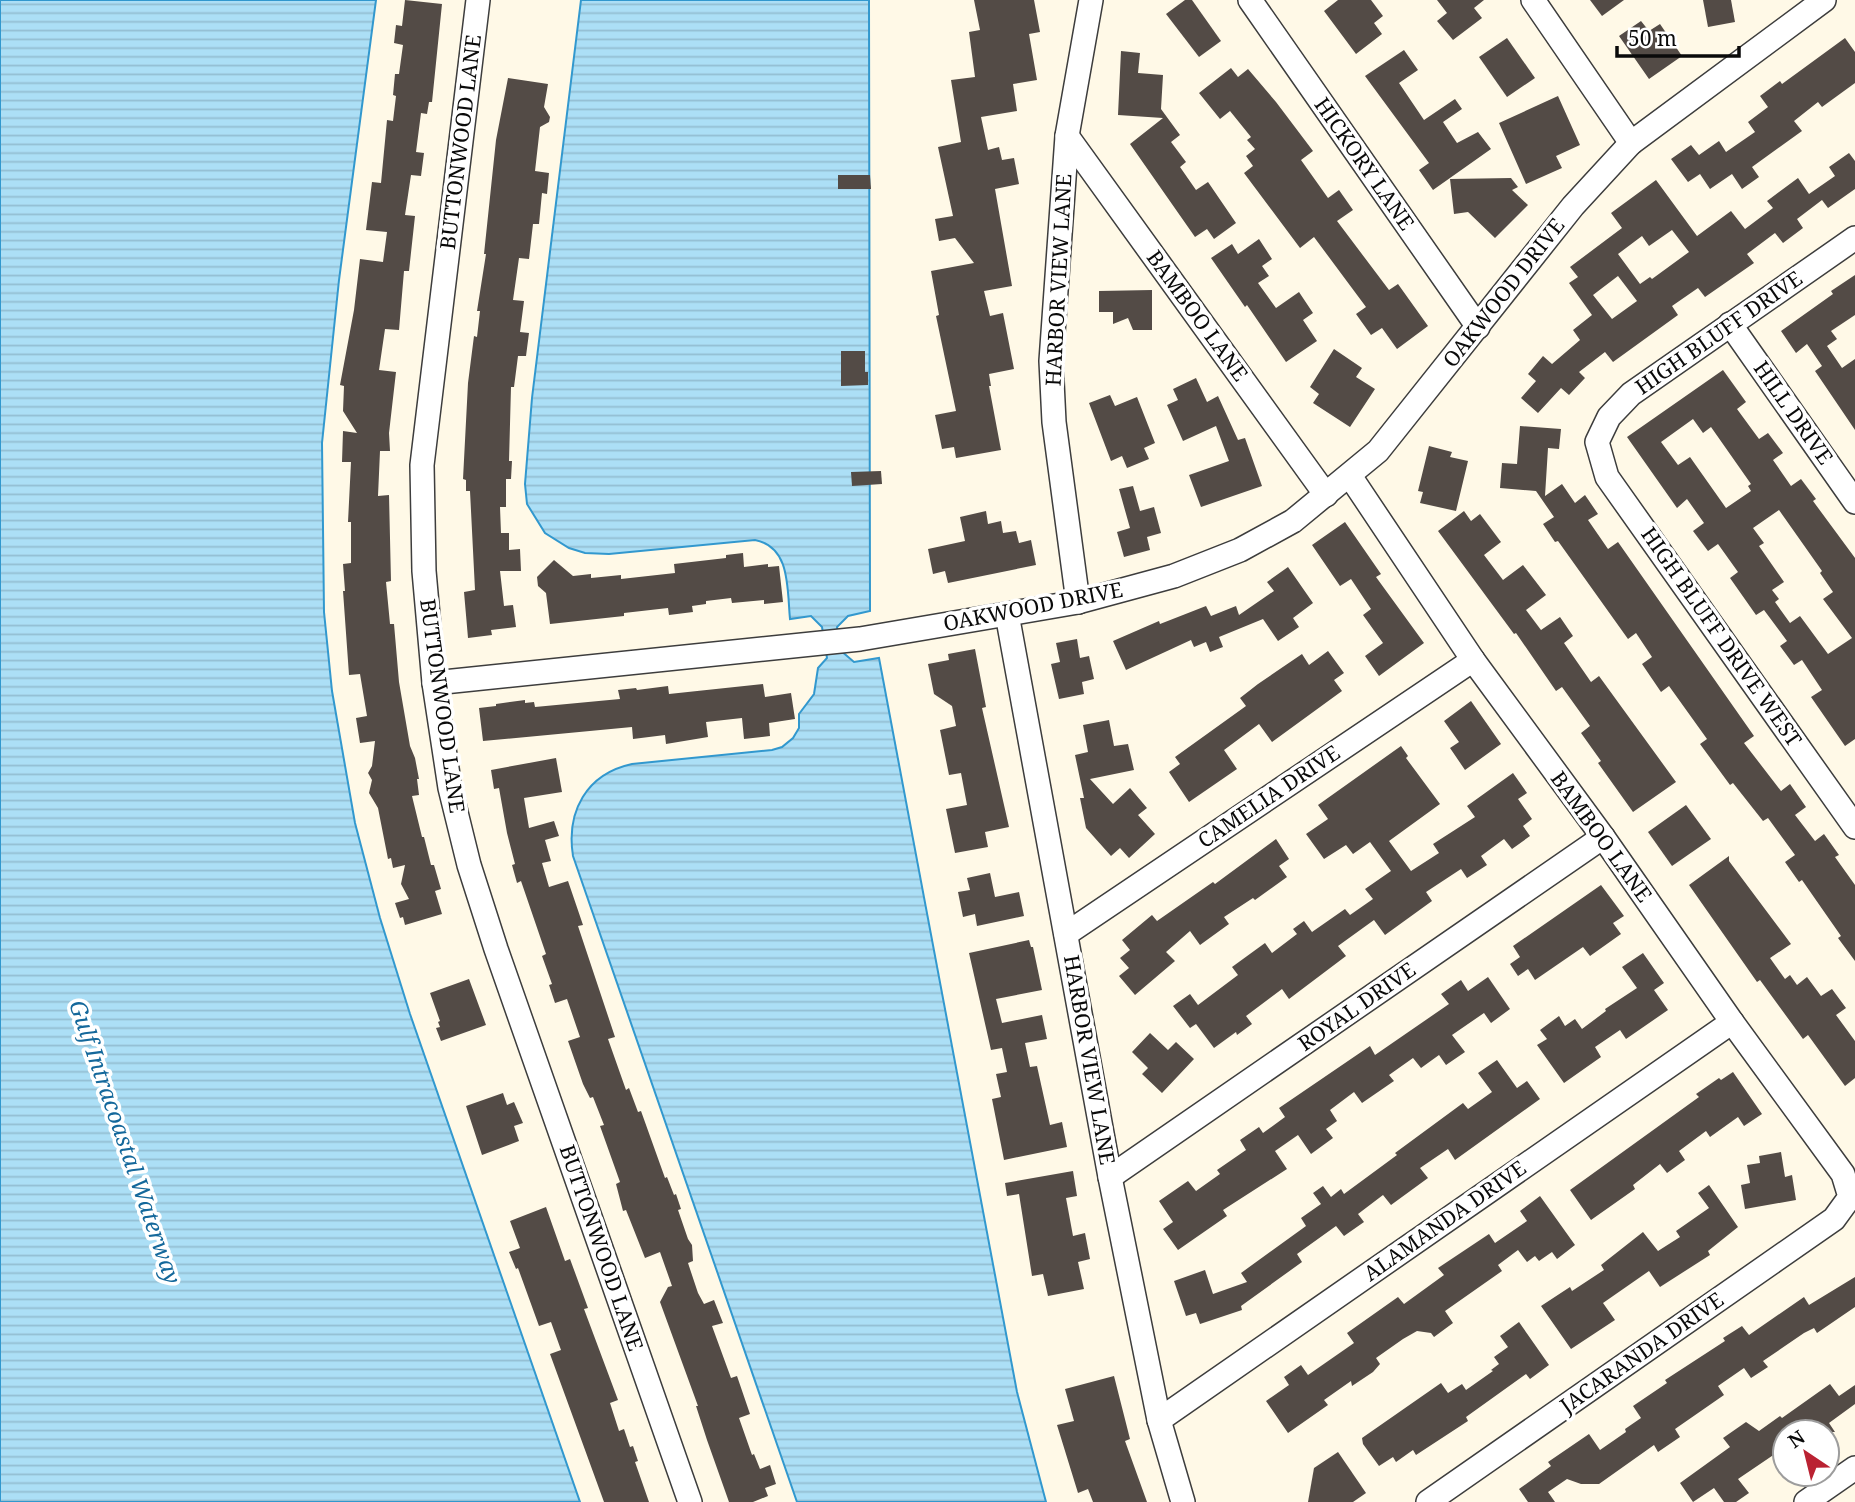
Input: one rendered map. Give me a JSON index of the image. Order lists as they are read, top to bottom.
{
  "streets": {
    "street": [
      "BUTTONWOOD LANE",
      "HICKORY LANE",
      "HARBOR VIEW LANE",
      "OAKWOOD DRIVE",
      "BAMBOO LANE",
      "HIGH BLUFF DRIVE",
      "HILL DRIVE",
      "HIGH BLUFF DRIVE WEST",
      "CAMELIA DRIVE",
      "ROYAL DRIVE",
      "ALAMANDA DRIVE",
      "JACARANDA DRIVE"
    ]
  },
  "crossings": [
    ["BUTTONWOOD LANE", "OAKWOOD DRIVE"],
    ["HICKORY LANE", "OAKWOOD DRIVE"],
    ["HARBOR VIEW LANE", "OAKWOOD DRIVE"],
    ["HARBOR VIEW LANE", "BAMBOO LANE"],
    ["HARBOR VIEW LANE", "CAMELIA DRIVE"],
    ["HARBOR VIEW LANE", "ROYAL DRIVE"],
    ["HARBOR VIEW LANE", "ALAMANDA DRIVE"],
    ["OAKWOOD DRIVE", "BAMBOO LANE"],
    ["BAMBOO LANE", "CAMELIA DRIVE"],
    ["BAMBOO LANE", "ROYAL DRIVE"],
    ["BAMBOO LANE", "ALAMANDA DRIVE"],
    ["BAMBOO LANE", "JACARANDA DRIVE"],
    ["HIGH BLUFF DRIVE", "HILL DRIVE"],
    ["HIGH BLUFF DRIVE", "HIGH BLUFF DRIVE WEST"]
  ],
  "water": ["Gulf Intracoastal Waterway"],
  "scale_bar": "50 m",
  "north": "top left"
}
